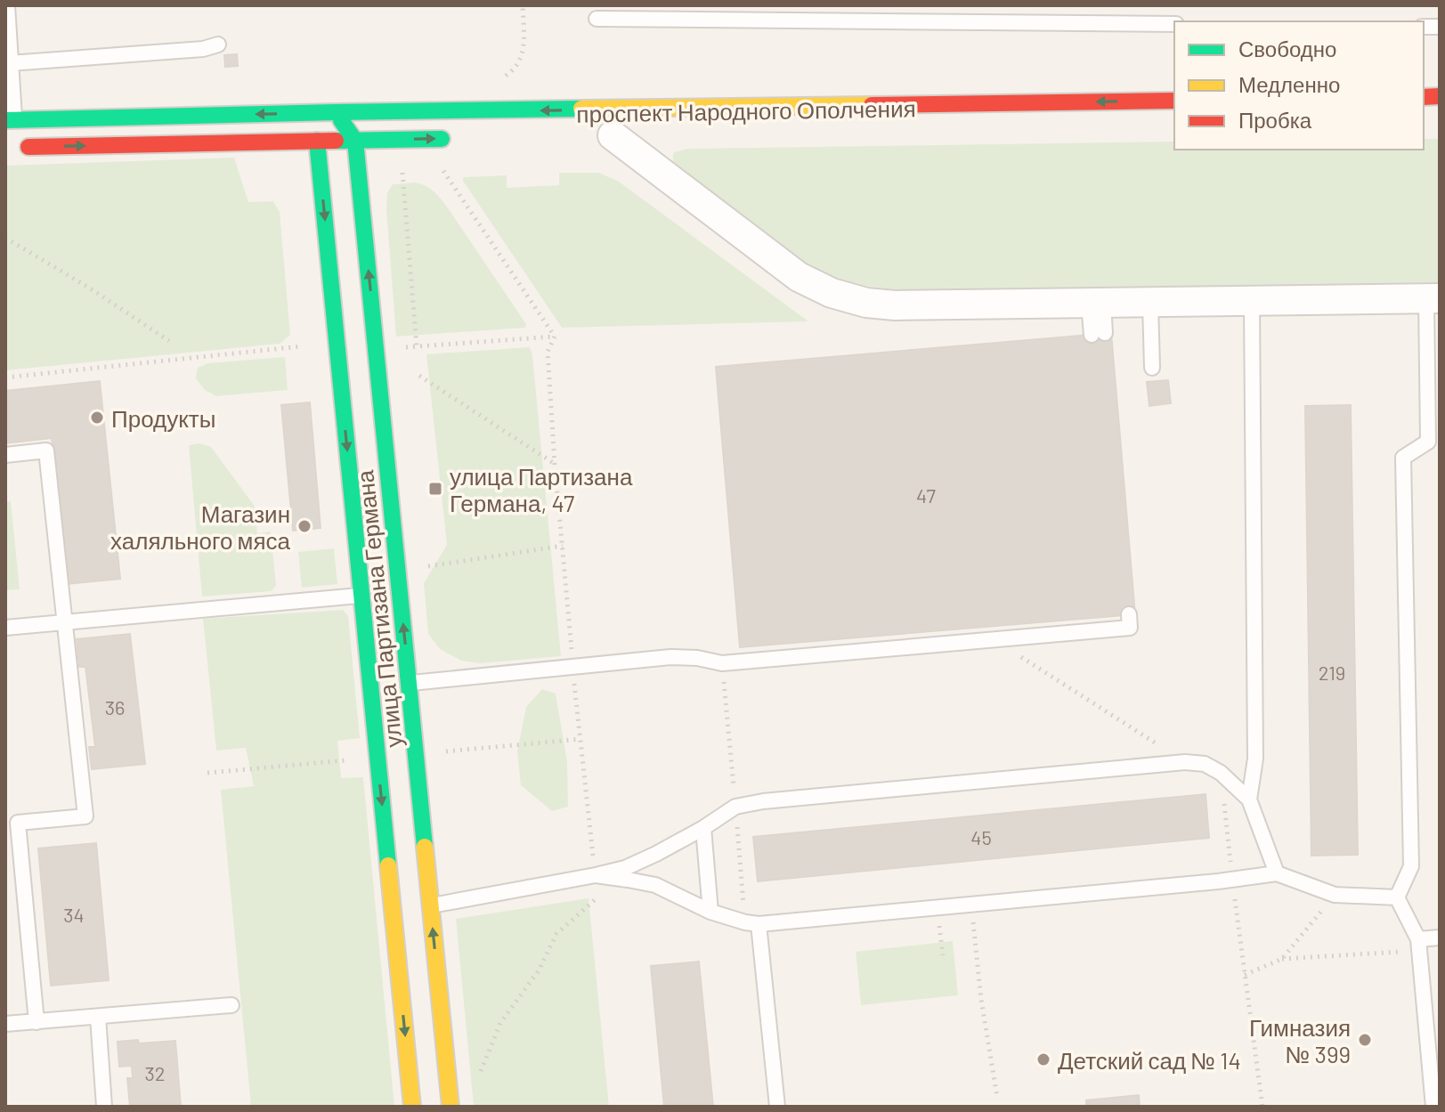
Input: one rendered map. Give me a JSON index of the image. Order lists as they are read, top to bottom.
{
  "streets": {
    "main road": ["проспект Народного Ополчения", "улица Партизана Германа"]
  },
  "crossings": [
    ["проспект Народного Ополчения", "улица Партизана Германа"]
  ],
  "places": {
    "other": [
      "Продукты",
      "Магазин халяльного мяса",
      "Гимназия № 399",
      "Детский сад № 14"
    ],
    "transit": ["улица Партизана Германа, 47"]
  },
  "house_numbers": [
    "47",
    "219",
    "36",
    "45",
    "34",
    "32"
  ],
  "legend": ["Свободно", "Медленно", "Пробка"]
}
